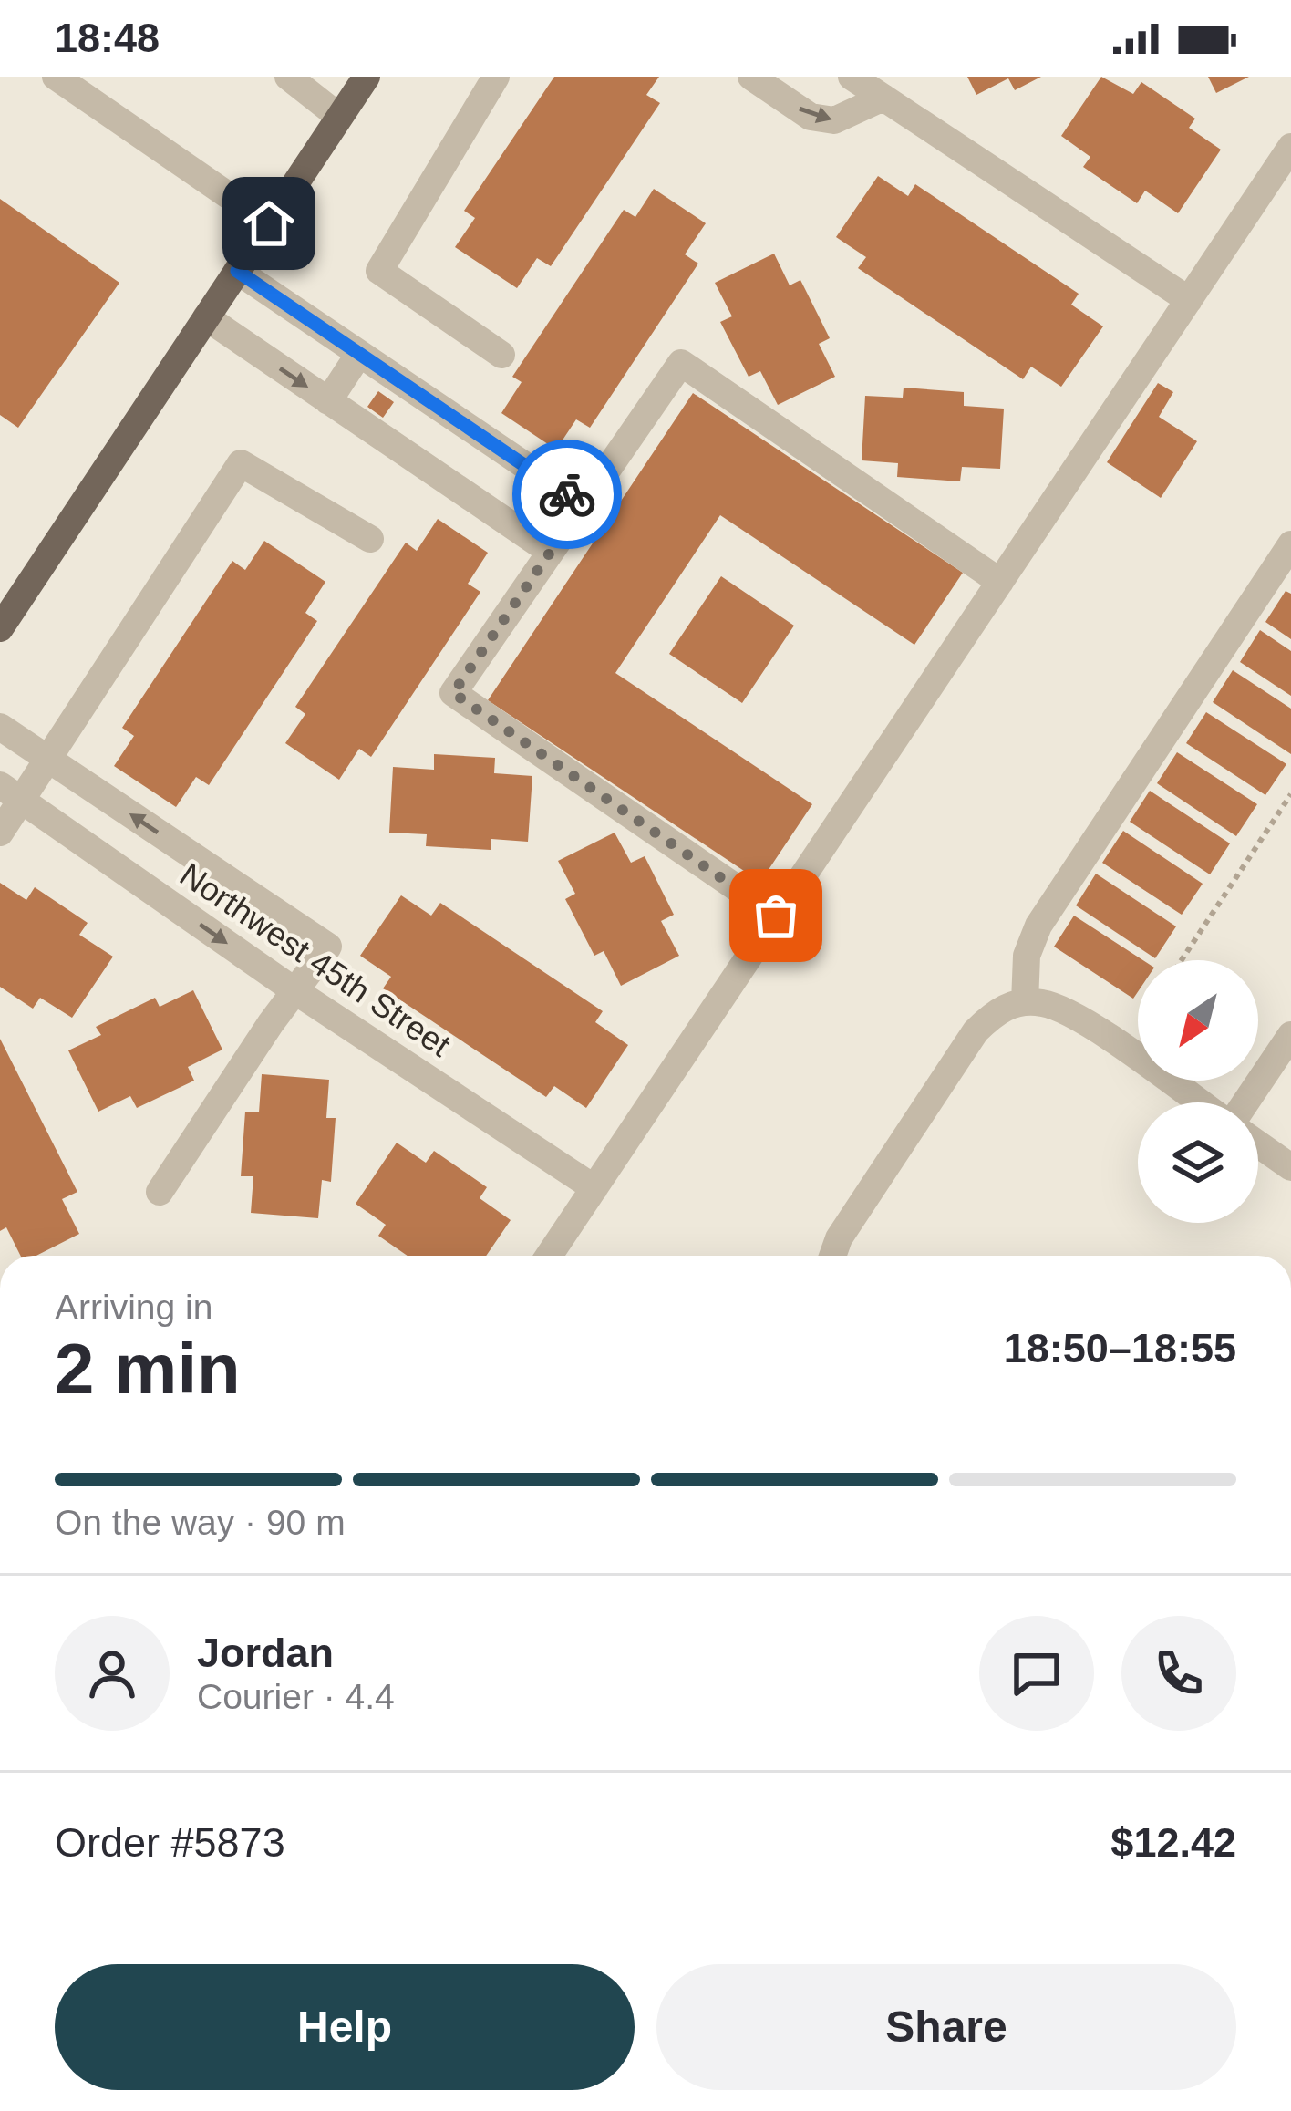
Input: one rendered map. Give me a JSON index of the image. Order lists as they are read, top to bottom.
{
  "streets": {
    "street": ["Northwest 45th Street"]
  },
  "north": "bottom left",
  "page": {
    "status": "18:48",
    "heading": ["2 min", "Arriving in", "18:50–18:55"],
    "panel": [
      "Jordan",
      "Courier · 4.4",
      "Order #5873",
      "$12.42"
    ],
    "bar": "On the way · 90 m",
    "buttons": ["Help", "Share"]
  }
}
